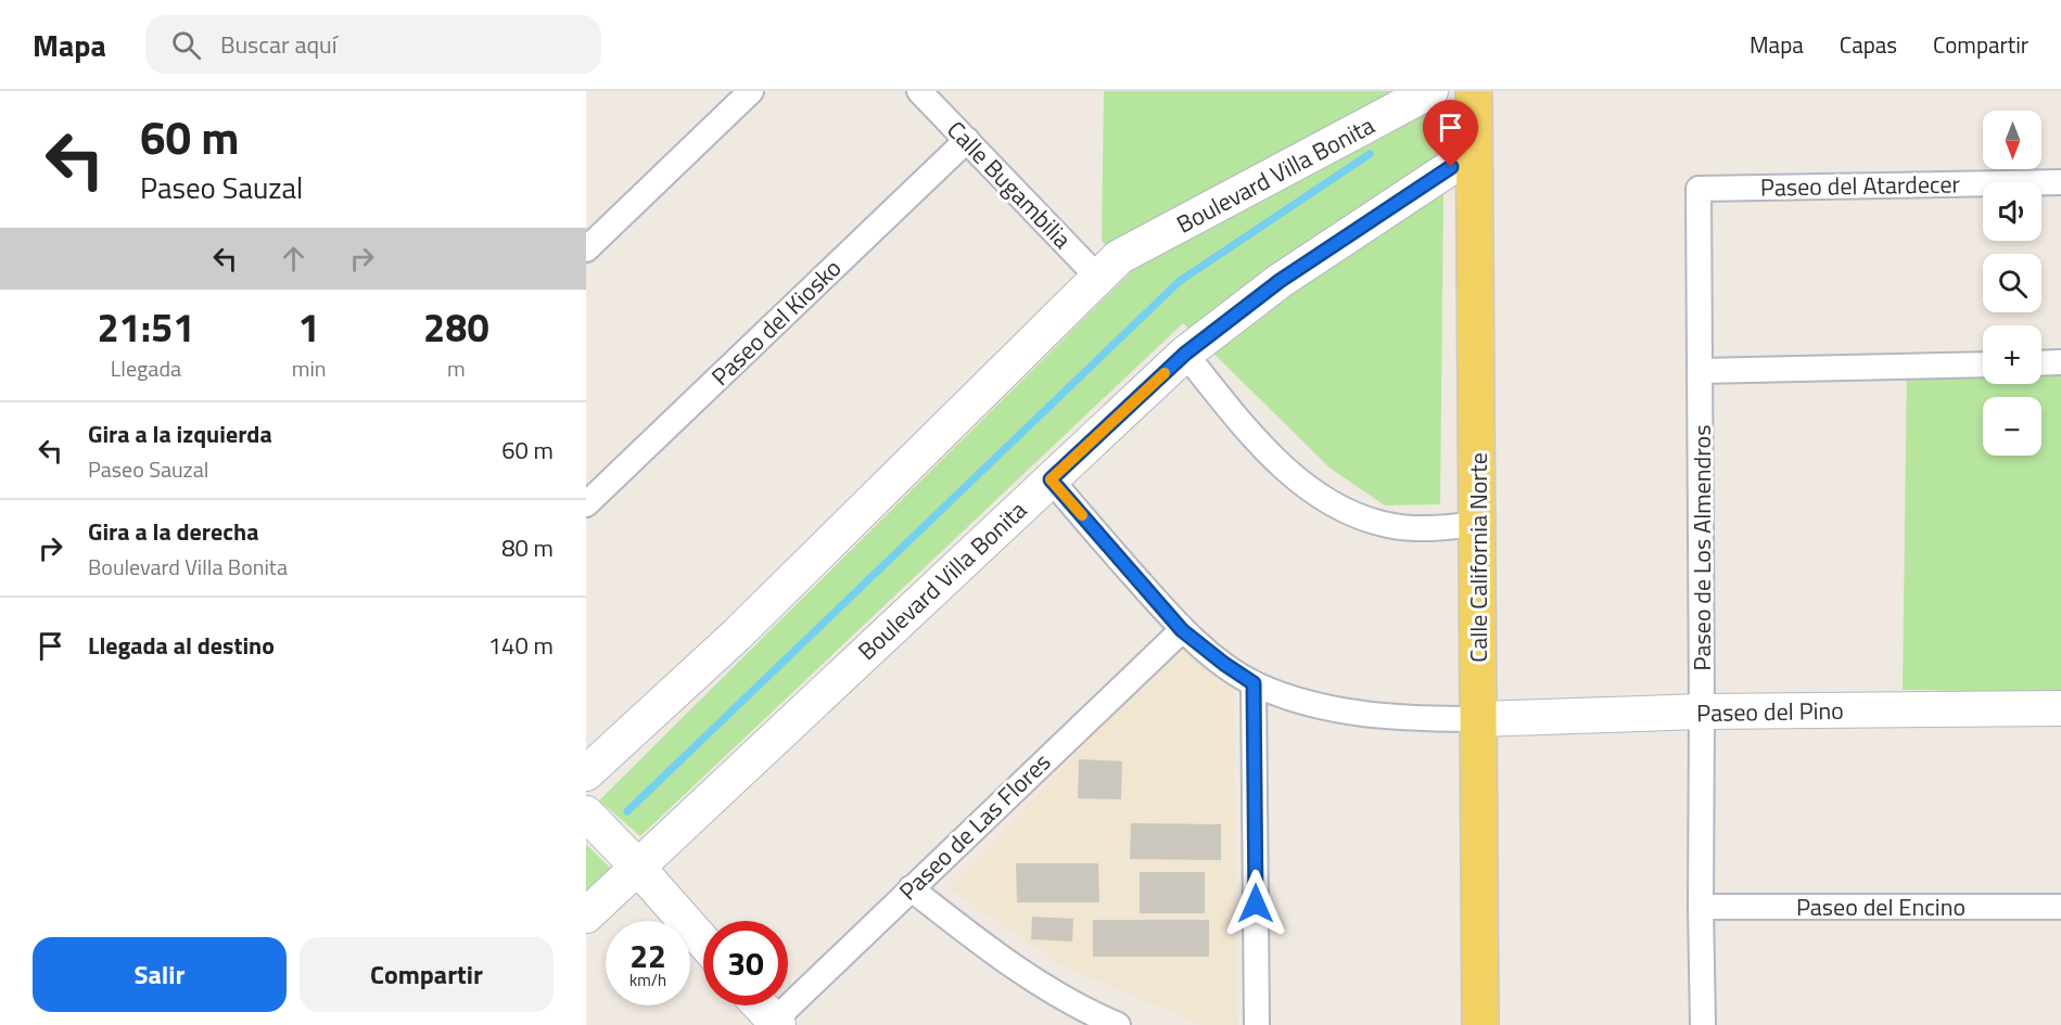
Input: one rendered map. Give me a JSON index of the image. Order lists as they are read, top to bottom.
{
  "streets": {
    "main road": ["Calle California Norte"],
    "street": [
      "Boulevard Villa Bonita",
      "Calle Bugambilia",
      "Paseo del Atardecer",
      "Paseo del Kiosko",
      "Paseo de Los Almendros",
      "Paseo del Pino",
      "Paseo de Las Flores",
      "Paseo del Encino"
    ]
  },
  "crossings": [
    ["Boulevard Villa Bonita", "Calle Bugambilia"],
    ["Boulevard Villa Bonita", "Calle California Norte"],
    ["Calle Bugambilia", "Paseo del Kiosko"],
    ["Paseo del Atardecer", "Paseo de Los Almendros"],
    ["Paseo de Los Almendros", "Paseo del Pino"],
    ["Paseo de Los Almendros", "Paseo del Encino"],
    ["Calle California Norte", "Paseo del Pino"]
  ],
  "north": "bottom",
  "page": {
    "header": "Mapa",
    "search": "Buscar aquí",
    "nav": ["Mapa", "Capas", "Compartir"],
    "turn": ["60 m", "Paseo Sauzal"],
    "map_buttons": ["+", "−"],
    "eta": [
      "21:51",
      "Llegada",
      "1",
      "min",
      "280",
      "m"
    ],
    "list": [
      {
        "name": "Gira a la izquierda",
        "note": "Paseo Sauzal",
        "value": "60 m"
      },
      {
        "name": "Gira a la derecha",
        "note": "Boulevard Villa Bonita",
        "value": "80 m"
      },
      {
        "name": "Llegada al destino",
        "value": "140 m"
      }
    ],
    "speed": "22 km/h",
    "limit": "30",
    "buttons": ["Salir", "Compartir"]
  }
}
